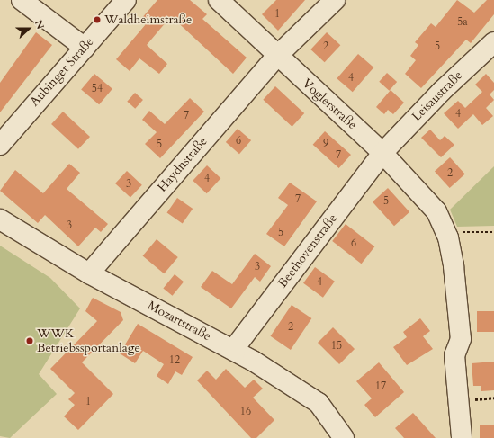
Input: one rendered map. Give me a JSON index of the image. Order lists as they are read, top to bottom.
{
  "streets": {
    "street": [
      "Aubinger Straße",
      "Leisaustraße",
      "Voglerstraße",
      "Haydnstraße",
      "Beethovenstraße",
      "Mozartstraße"
    ]
  },
  "crossings": [
    ["Leisaustraße", "Voglerstraße"],
    ["Leisaustraße", "Beethovenstraße"],
    ["Voglerstraße", "Haydnstraße"],
    ["Voglerstraße", "Beethovenstraße"],
    ["Haydnstraße", "Mozartstraße"],
    ["Beethovenstraße", "Mozartstraße"]
  ],
  "places": ["Waldheimstraße", "WWK Betriebssportanlage"],
  "house_numbers": [
    "1",
    "5a",
    "2",
    "5",
    "4",
    "54",
    "4",
    "7",
    "6",
    "9",
    "5",
    "7",
    "2",
    "4",
    "3",
    "7",
    "5",
    "3",
    "5",
    "6",
    "3",
    "4",
    "2",
    "15",
    "12",
    "17",
    "1",
    "16"
  ],
  "north": "right"
}
